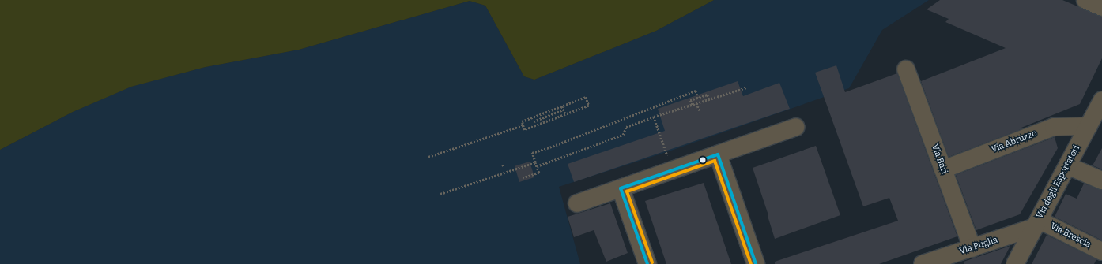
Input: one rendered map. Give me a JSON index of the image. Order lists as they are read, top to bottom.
{
  "streets": {
    "street": [
      "Via Abruzzo",
      "Via Bari",
      "Via degli Esportatori",
      "Via Brescia",
      "Via Puglia"
    ]
  },
  "crossings": [
    ["Via Abruzzo", "Via Bari"],
    ["Via Abruzzo", "Via degli Esportatori"],
    ["Via Bari", "Via Puglia"],
    ["Via degli Esportatori", "Via Brescia"],
    ["Via degli Esportatori", "Via Puglia"],
    ["Via Brescia", "Via Puglia"]
  ]
}
